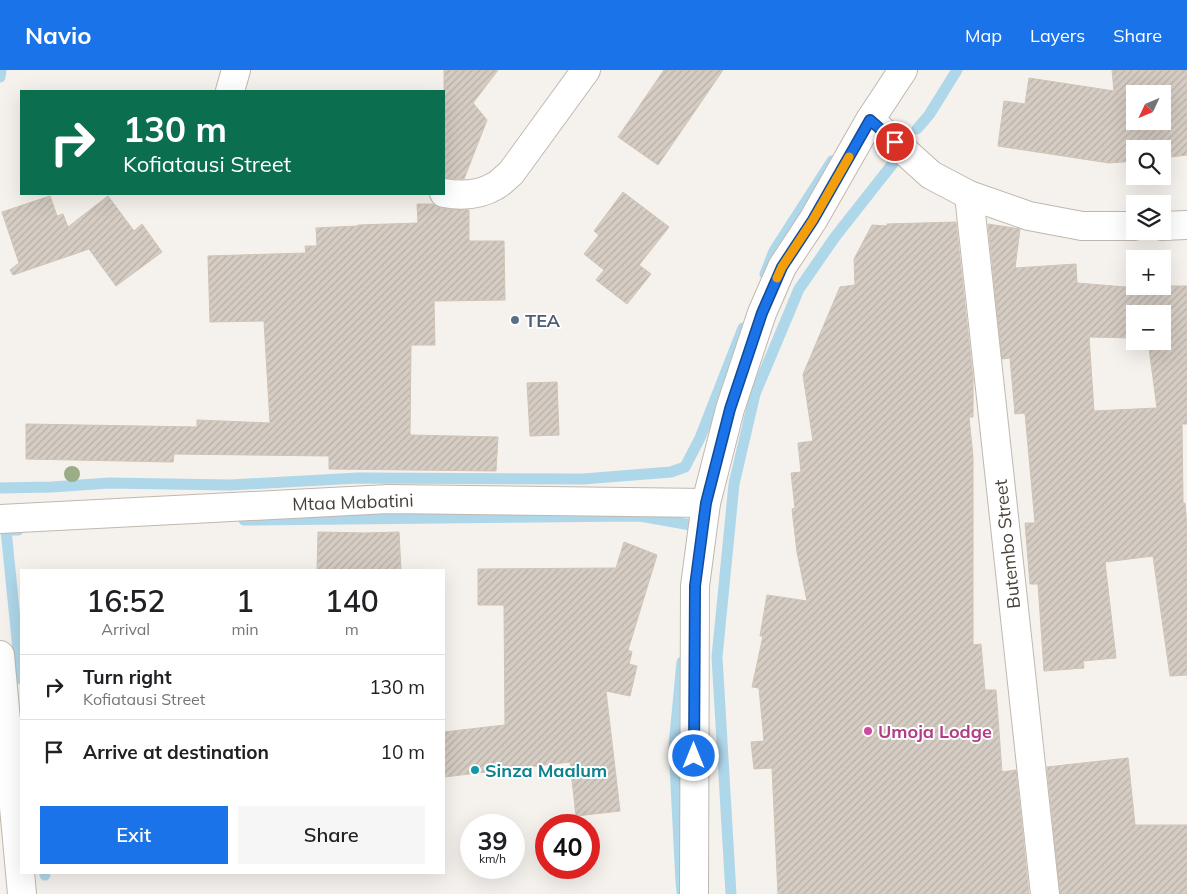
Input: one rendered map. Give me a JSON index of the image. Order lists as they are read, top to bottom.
{
  "streets": {
    "street": ["Mtaa Mabatini", "Butembo Street"]
  },
  "places": ["TEA", "Umoja Lodge", "Sinza Maalum"],
  "north": "bottom left",
  "page": {
    "header": "Navio",
    "nav": ["Map", "Layers", "Share"],
    "map_buttons": ["+", "−"],
    "turn": ["130 m", "Kofiatausi Street"],
    "eta": [
      "16:52",
      "Arrival",
      "1",
      "min",
      "140",
      "m"
    ],
    "list": [
      {
        "name": "Turn right",
        "note": "Kofiatausi Street",
        "value": "130 m"
      },
      {
        "name": "Arrive at destination",
        "value": "10 m"
      }
    ],
    "buttons": ["Exit", "Share"],
    "speed": "39 km/h",
    "limit": "40"
  }
}
